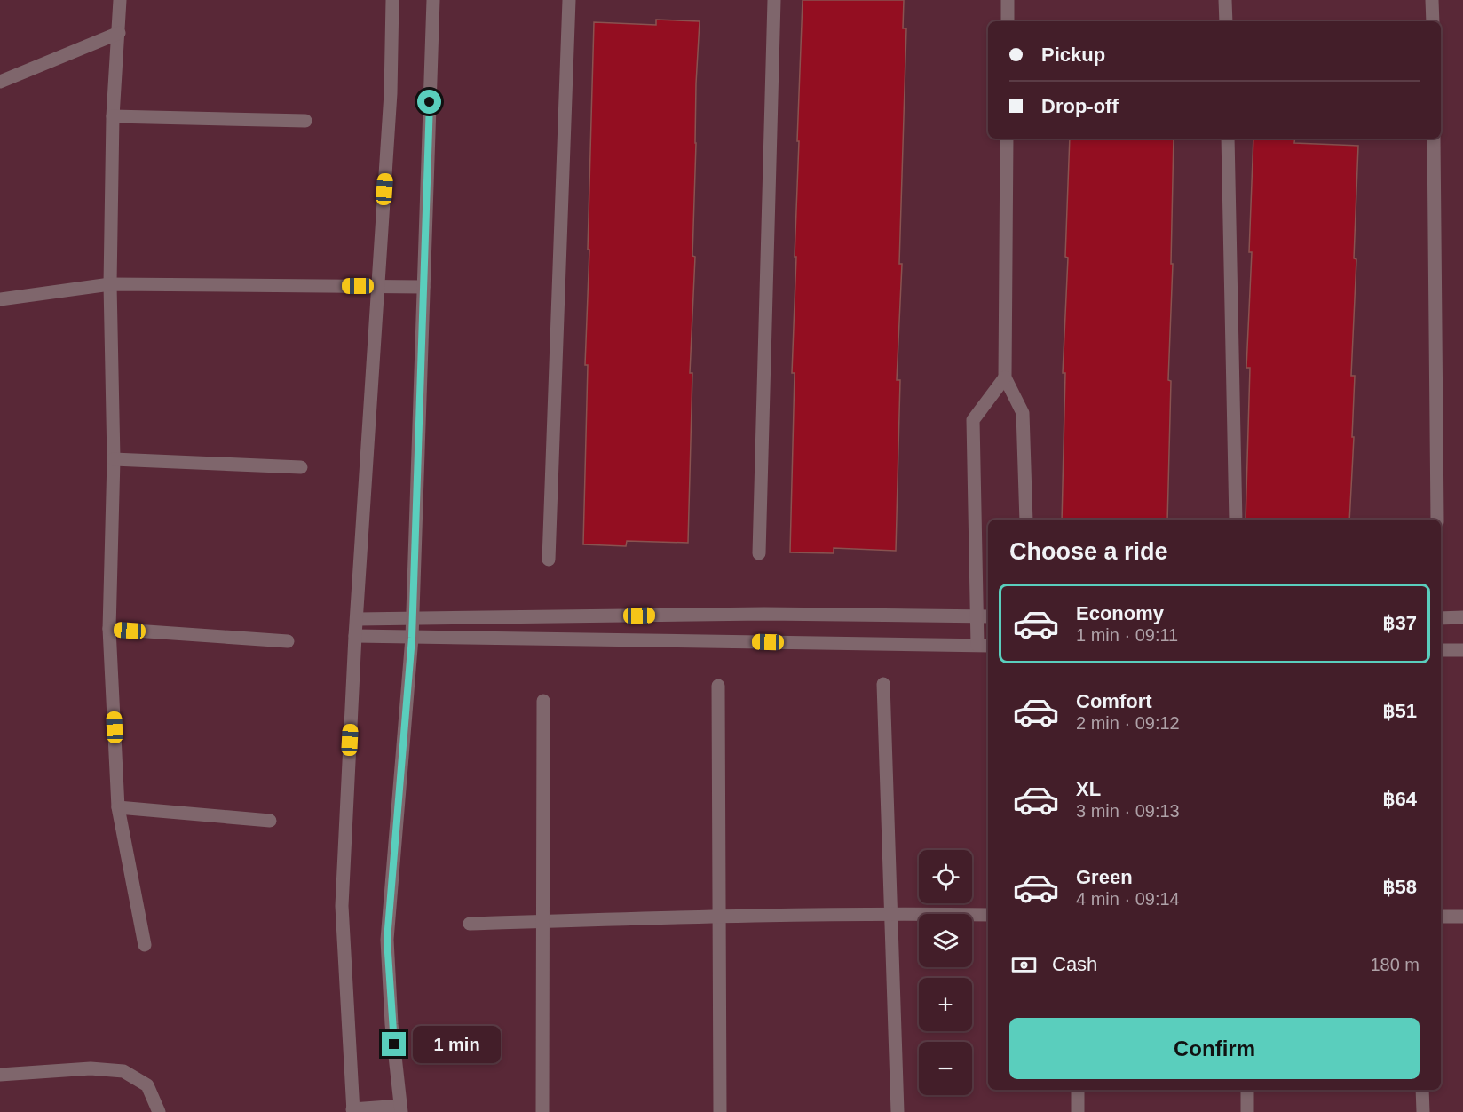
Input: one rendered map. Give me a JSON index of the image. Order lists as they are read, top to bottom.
{
  "page": {
    "banner": ["Pickup", "Drop-off"],
    "heading": "Choose a ride",
    "list": [
      {
        "name": "Economy",
        "note": "1 min · 09:11",
        "value": "฿37"
      },
      {
        "name": "Comfort",
        "note": "2 min · 09:12",
        "value": "฿51"
      },
      {
        "name": "XL",
        "note": "3 min · 09:13",
        "value": "฿64"
      },
      {
        "name": "Green",
        "note": "4 min · 09:14",
        "value": "฿58"
      }
    ],
    "map_buttons": ["+", "−"],
    "pay": ["Cash", "180 m"],
    "buttons": "Confirm",
    "bubble": "1 min"
  }
}
